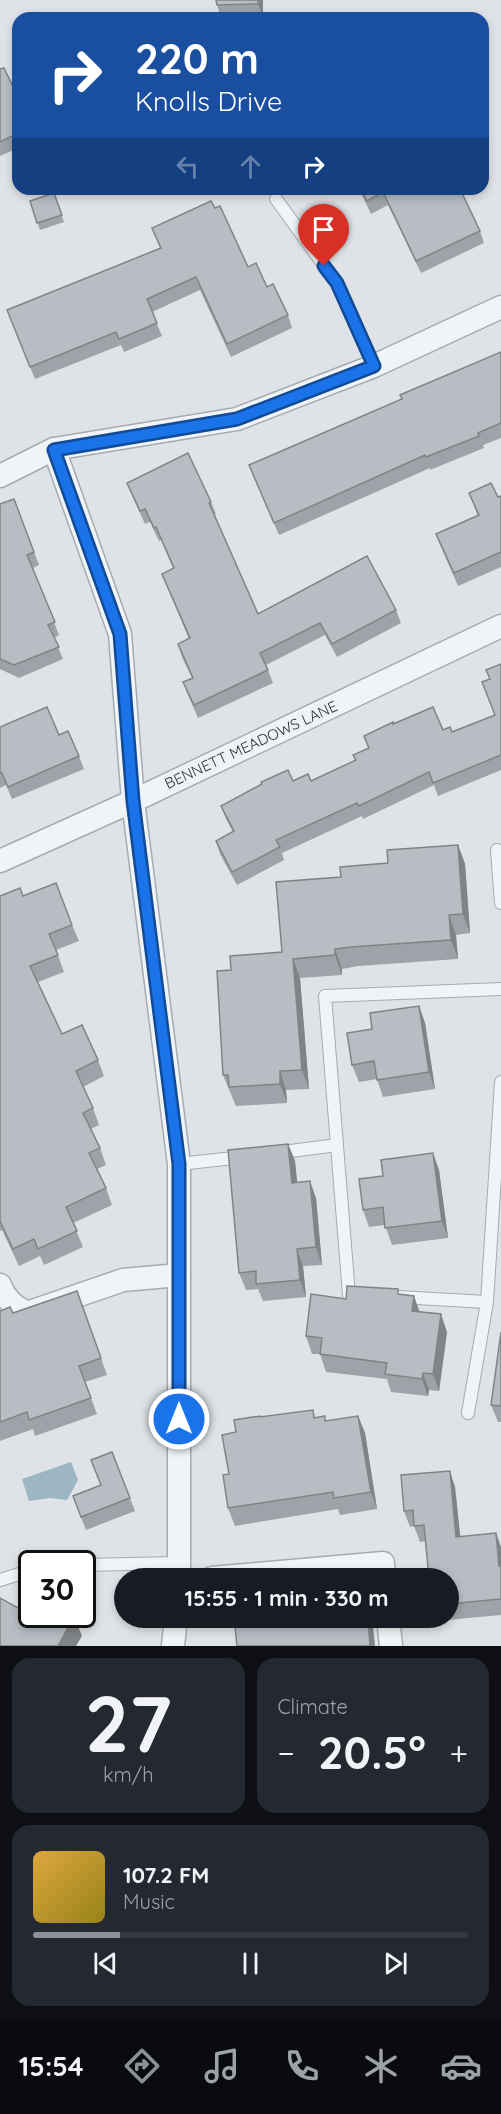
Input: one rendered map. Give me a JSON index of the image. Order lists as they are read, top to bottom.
{
  "streets": {
    "street": ["BENNETT MEADOWS LANE"]
  },
  "page": {
    "turn": ["220 m", "Knolls Drive"],
    "limit": "30",
    "trip": "15:55 · 1 min · 330 m",
    "tile": [
      ["27", "km/h"],
      "Climate"
    ],
    "heat": ["−", "20.5°", "+"],
    "song": ["107.2 FM", "Music"],
    "tabs": "15:54"
  }
}
